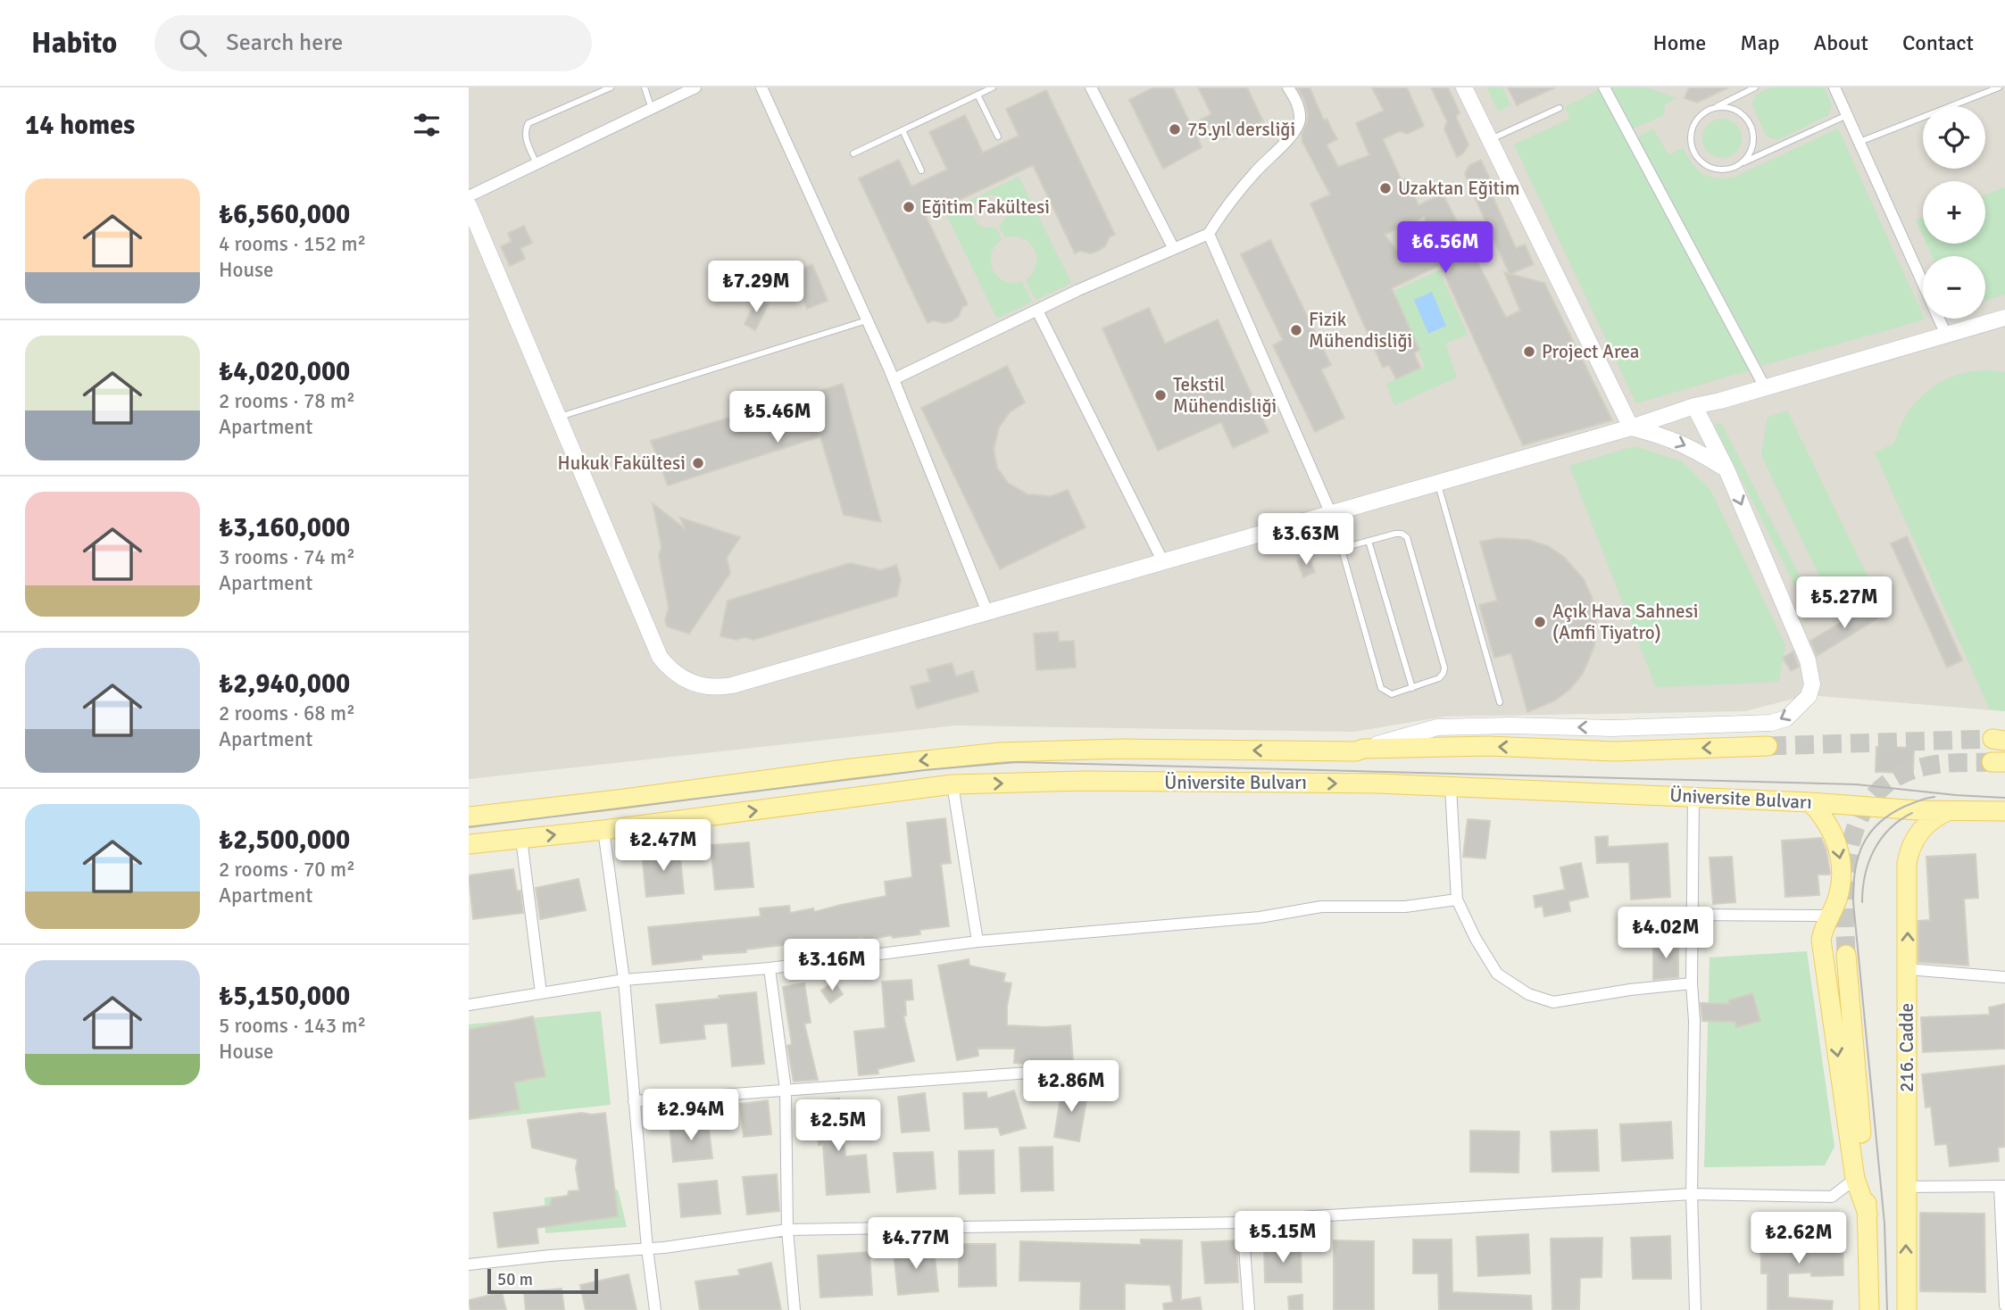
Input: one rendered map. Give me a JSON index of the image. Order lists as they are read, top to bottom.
{
  "streets": {
    "main road": ["Üniversite Bulvarı", "216. Cadde"]
  },
  "crossings": [
    ["Üniversite Bulvarı", "216. Cadde"]
  ],
  "places": [
    "75.yıl dersliği",
    "Uzaktan Eğitim",
    "Eğitim Fakültesi",
    "Fizik Mühendisliği",
    "Project Area",
    "Tekstil Mühendisliği",
    "Hukuk Fakültesi",
    "Açık Hava Sahnesi (Amfi Tiyatro)"
  ],
  "scale_bar": "50 m",
  "page": {
    "header": "Habito",
    "search": "Search here",
    "nav": [
      "Home",
      "Map",
      "About",
      "Contact"
    ],
    "heading": "14 homes",
    "map_buttons": ["+", "−"],
    "list": [
      {
        "name": "₺6,560,000",
        "note": "4 rooms · 152 m² · House"
      },
      {
        "name": "₺4,020,000",
        "note": "2 rooms · 78 m² · Apartment"
      },
      {
        "name": "₺3,160,000",
        "note": "3 rooms · 74 m² · Apartment"
      },
      {
        "name": "₺2,940,000",
        "note": "2 rooms · 68 m² · Apartment"
      },
      {
        "name": "₺2,500,000",
        "note": "2 rooms · 70 m² · Apartment"
      },
      {
        "name": "₺5,150,000",
        "note": "5 rooms · 143 m² · House"
      }
    ],
    "price": [
      "₺6.56M",
      "₺7.29M",
      "₺5.46M",
      "₺3.63M",
      "₺5.27M",
      "₺2.47M",
      "₺4.02M",
      "₺3.16M",
      "₺2.86M",
      "₺2.94M",
      "₺2.5M",
      "₺5.15M",
      "₺2.62M",
      "₺4.77M"
    ],
    "scale": "50 m"
  }
}
